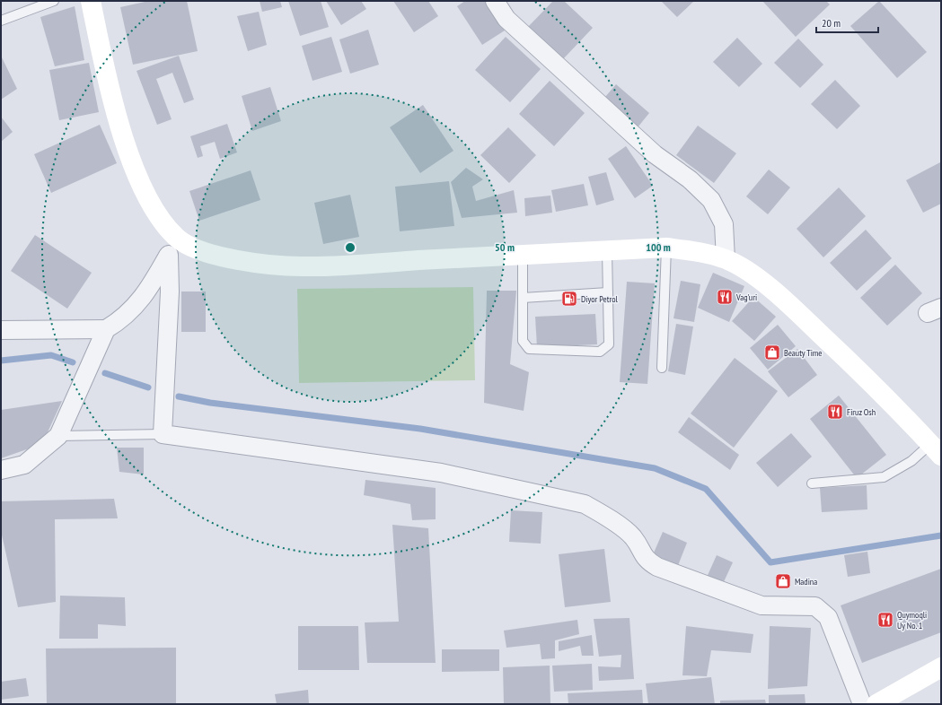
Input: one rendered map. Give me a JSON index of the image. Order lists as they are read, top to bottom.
{
  "places": {
    "restaurant": ["Vag'uri", "Firuz Osh", "Quymoqli Uy No. 1"],
    "fuel station": ["Diyor Petrol"],
    "shop": ["Beauty Time", "Madina"]
  },
  "scale_bar": "20 m",
  "rings": ["50 m", "100 m"]
}
